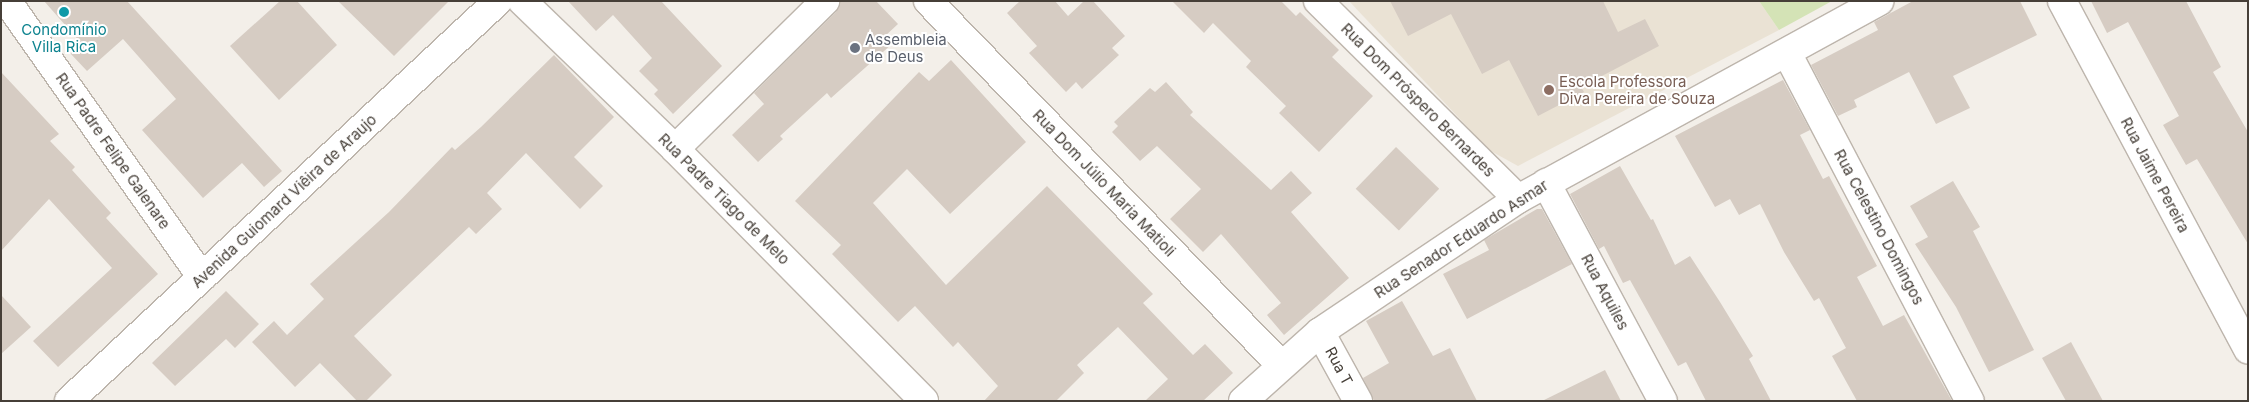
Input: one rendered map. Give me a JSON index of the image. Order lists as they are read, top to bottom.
{
  "streets": {
    "street": [
      "Rua Dom Próspero Bernardes",
      "Rua Padre Felipe Galenare",
      "Rua Jaime Pereira",
      "Rua Dom Júlio Maria Matioli",
      "Rua Padre Tiago de Melo",
      "Avenida Guiomard Viêira de Araujo",
      "Rua Celestino Domingos",
      "Rua Senador Eduardo Asmar",
      "Rua Aquiles",
      "Rua T"
    ]
  },
  "crossings": [
    ["Rua Dom Próspero Bernardes", "Rua Senador Eduardo Asmar"],
    ["Rua Padre Felipe Galenare", "Avenida Guiomard Viêira de Araujo"],
    ["Rua Dom Júlio Maria Matioli", "Rua Senador Eduardo Asmar"],
    ["Rua Celestino Domingos", "Rua Senador Eduardo Asmar"],
    ["Rua Senador Eduardo Asmar", "Rua Aquiles"],
    ["Rua Senador Eduardo Asmar", "Rua T"]
  ],
  "places": ["Condomínio Villa Rica", "Assembleia de Deus", "Escola Professora Diva Pereira de Souza"]
}
